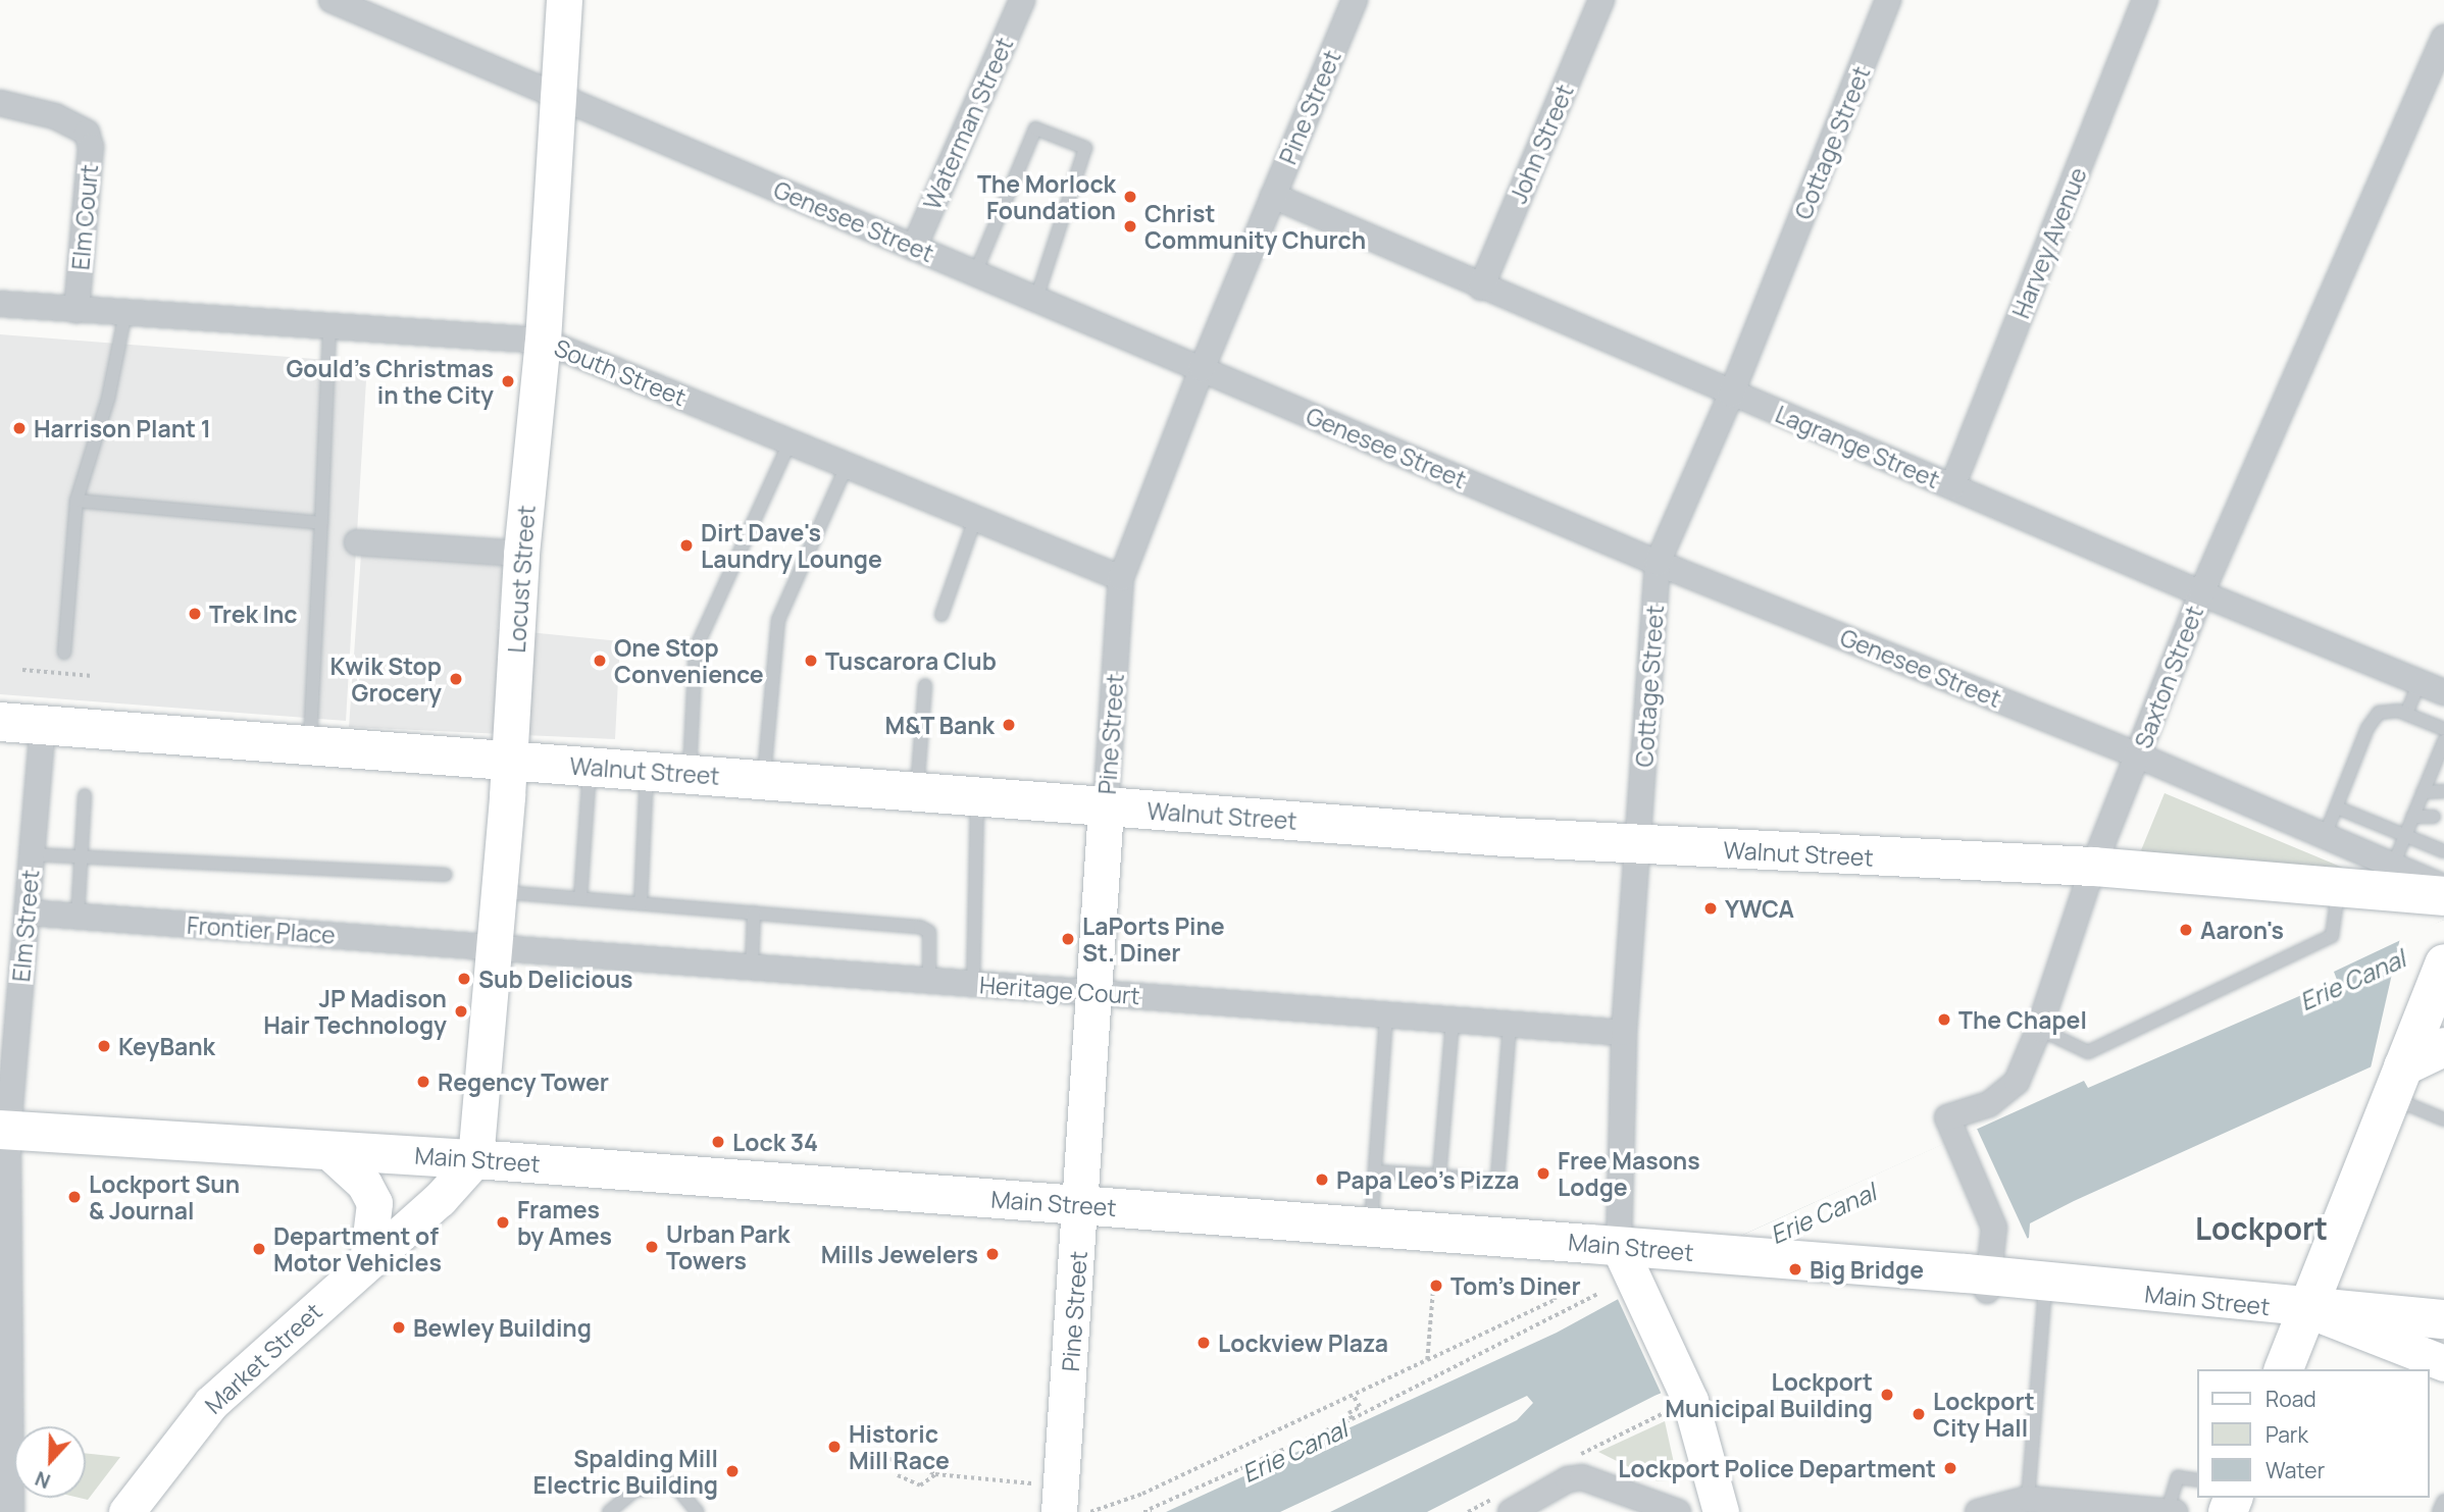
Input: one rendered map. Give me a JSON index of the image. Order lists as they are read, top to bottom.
{
  "streets": {
    "main road": ["Walnut Street", "Main Street"],
    "street": [
      "Pine Street",
      "Waterman Street",
      "Cottage Street",
      "John Street",
      "Elm Court",
      "Genesee Street",
      "Harvey Avenue",
      "South Street",
      "Lagrange Street",
      "Locust Street",
      "Saxton Street",
      "Elm Street",
      "Frontier Place",
      "Heritage Court",
      "Market Street"
    ]
  },
  "crossings": [
    ["Pine Street", "Genesee Street"],
    ["Pine Street", "South Street"],
    ["Pine Street", "Lagrange Street"],
    ["Pine Street", "Walnut Street"],
    ["Pine Street", "Heritage Court"],
    ["Pine Street", "Main Street"],
    ["Waterman Street", "Genesee Street"],
    ["Cottage Street", "Genesee Street"],
    ["Cottage Street", "Lagrange Street"],
    ["Cottage Street", "Walnut Street"],
    ["Cottage Street", "Heritage Court"],
    ["Cottage Street", "Main Street"],
    ["John Street", "Lagrange Street"],
    ["Elm Court", "South Street"],
    ["Genesee Street", "Locust Street"],
    ["Genesee Street", "Saxton Street"],
    ["Harvey Avenue", "Lagrange Street"],
    ["South Street", "Locust Street"],
    ["Lagrange Street", "Saxton Street"],
    ["Locust Street", "Walnut Street"],
    ["Locust Street", "Frontier Place"],
    ["Locust Street", "Heritage Court"],
    ["Locust Street", "Main Street"],
    ["Locust Street", "Market Street"],
    ["Saxton Street", "Walnut Street"],
    ["Saxton Street", "Main Street"],
    ["Walnut Street", "Elm Street"],
    ["Elm Street", "Frontier Place"],
    ["Elm Street", "Main Street"],
    ["Frontier Place", "Heritage Court"],
    ["Main Street", "Market Street"]
  ],
  "districts": ["Lockport"],
  "water": ["Erie Canal"],
  "places": [
    "The Morlock Foundation",
    "Christ Community Church",
    "Gould's Christmas in the City",
    "Harrison Plant 1",
    "Dirt Dave's Laundry Lounge",
    "Trek Inc",
    "One Stop Convenience",
    "Tuscarora Club",
    "Kwik Stop Grocery",
    "M&T Bank",
    "YWCA",
    "Aaron's",
    "LaPorts Pine St. Diner",
    "Sub Delicious",
    "JP Madison Hair Technology",
    "The Chapel",
    "KeyBank",
    "Regency Tower",
    "Lock 34",
    "Free Masons Lodge",
    "Papa Leo's Pizza",
    "Lockport Sun & Journal",
    "Frames by Ames",
    "Urban Park Towers",
    "Department of Motor Vehicles",
    "Mills Jewelers",
    "Big Bridge",
    "Tom's Diner",
    "Bewley Building",
    "Lockview Plaza",
    "Lockport Municipal Building",
    "Lockport City Hall",
    "Historic Mill Race",
    "Lockport Police Department",
    "Spalding Mill Electric Building"
  ],
  "legend": ["Road", "Park", "Water"],
  "north": "bottom"
}
